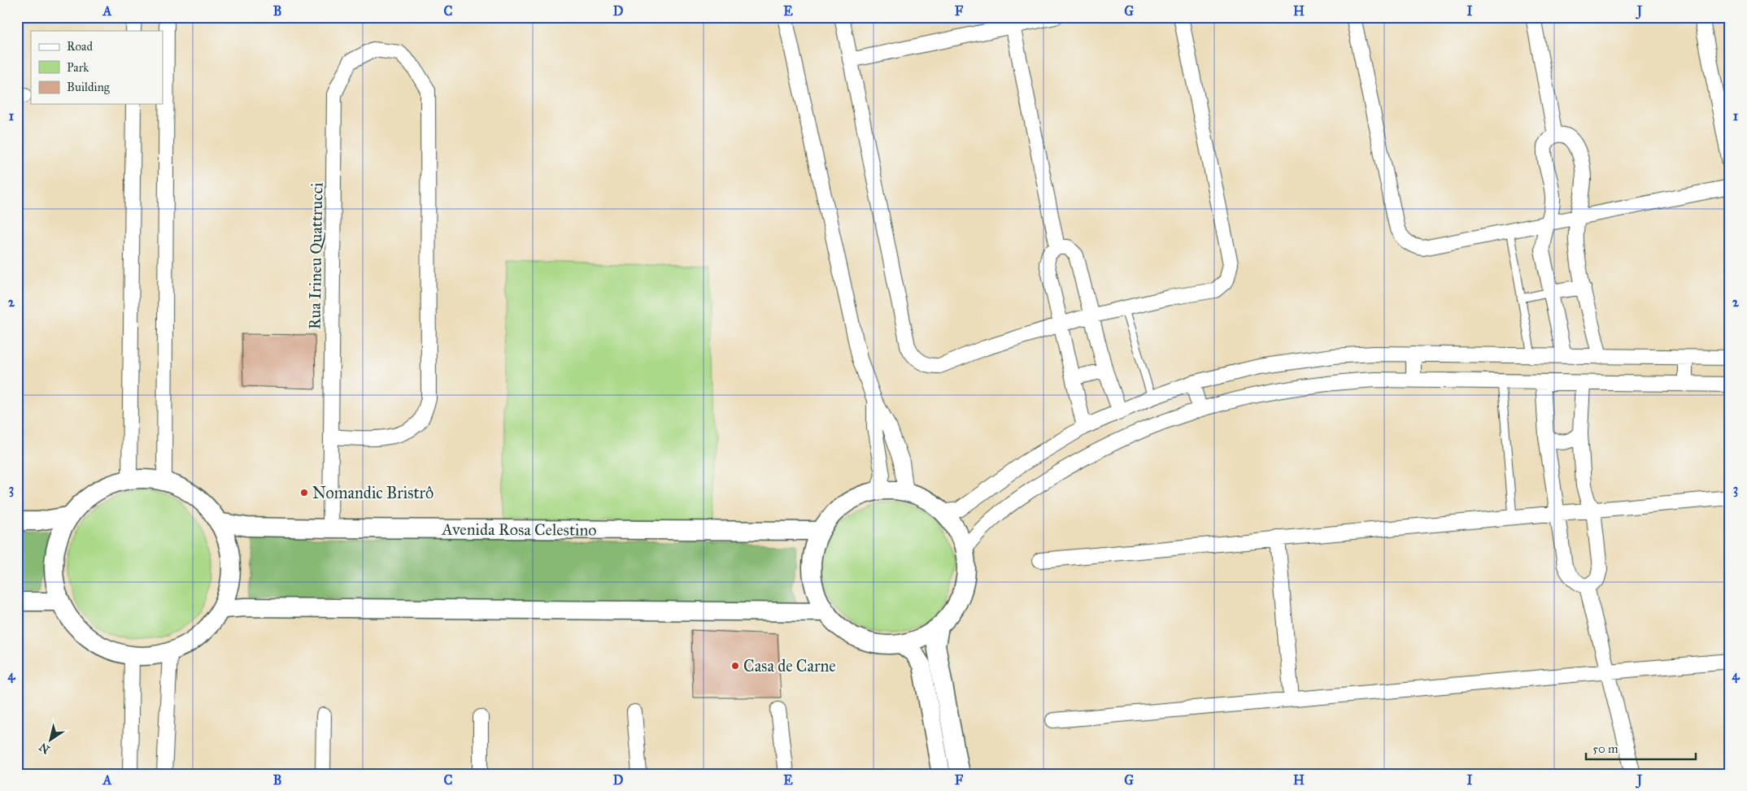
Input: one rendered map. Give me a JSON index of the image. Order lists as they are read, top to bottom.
{
  "streets": {
    "street": ["Rua Irineu Quattrucci", "Avenida Rosa Celestino"]
  },
  "crossings": [
    ["Rua Irineu Quattrucci", "Avenida Rosa Celestino"]
  ],
  "places": ["Nomandic Bristrô", "Casa de Carne"],
  "legend": ["Road", "Park", "Building"],
  "scale_bar": "50 m",
  "north": "bottom left",
  "grid": {
    "columns": [
      "A",
      "B",
      "C",
      "D",
      "E",
      "F",
      "G",
      "H",
      "I",
      "J"
    ],
    "rows": [
      "1",
      "2",
      "3",
      "4"
    ]
  }
}
